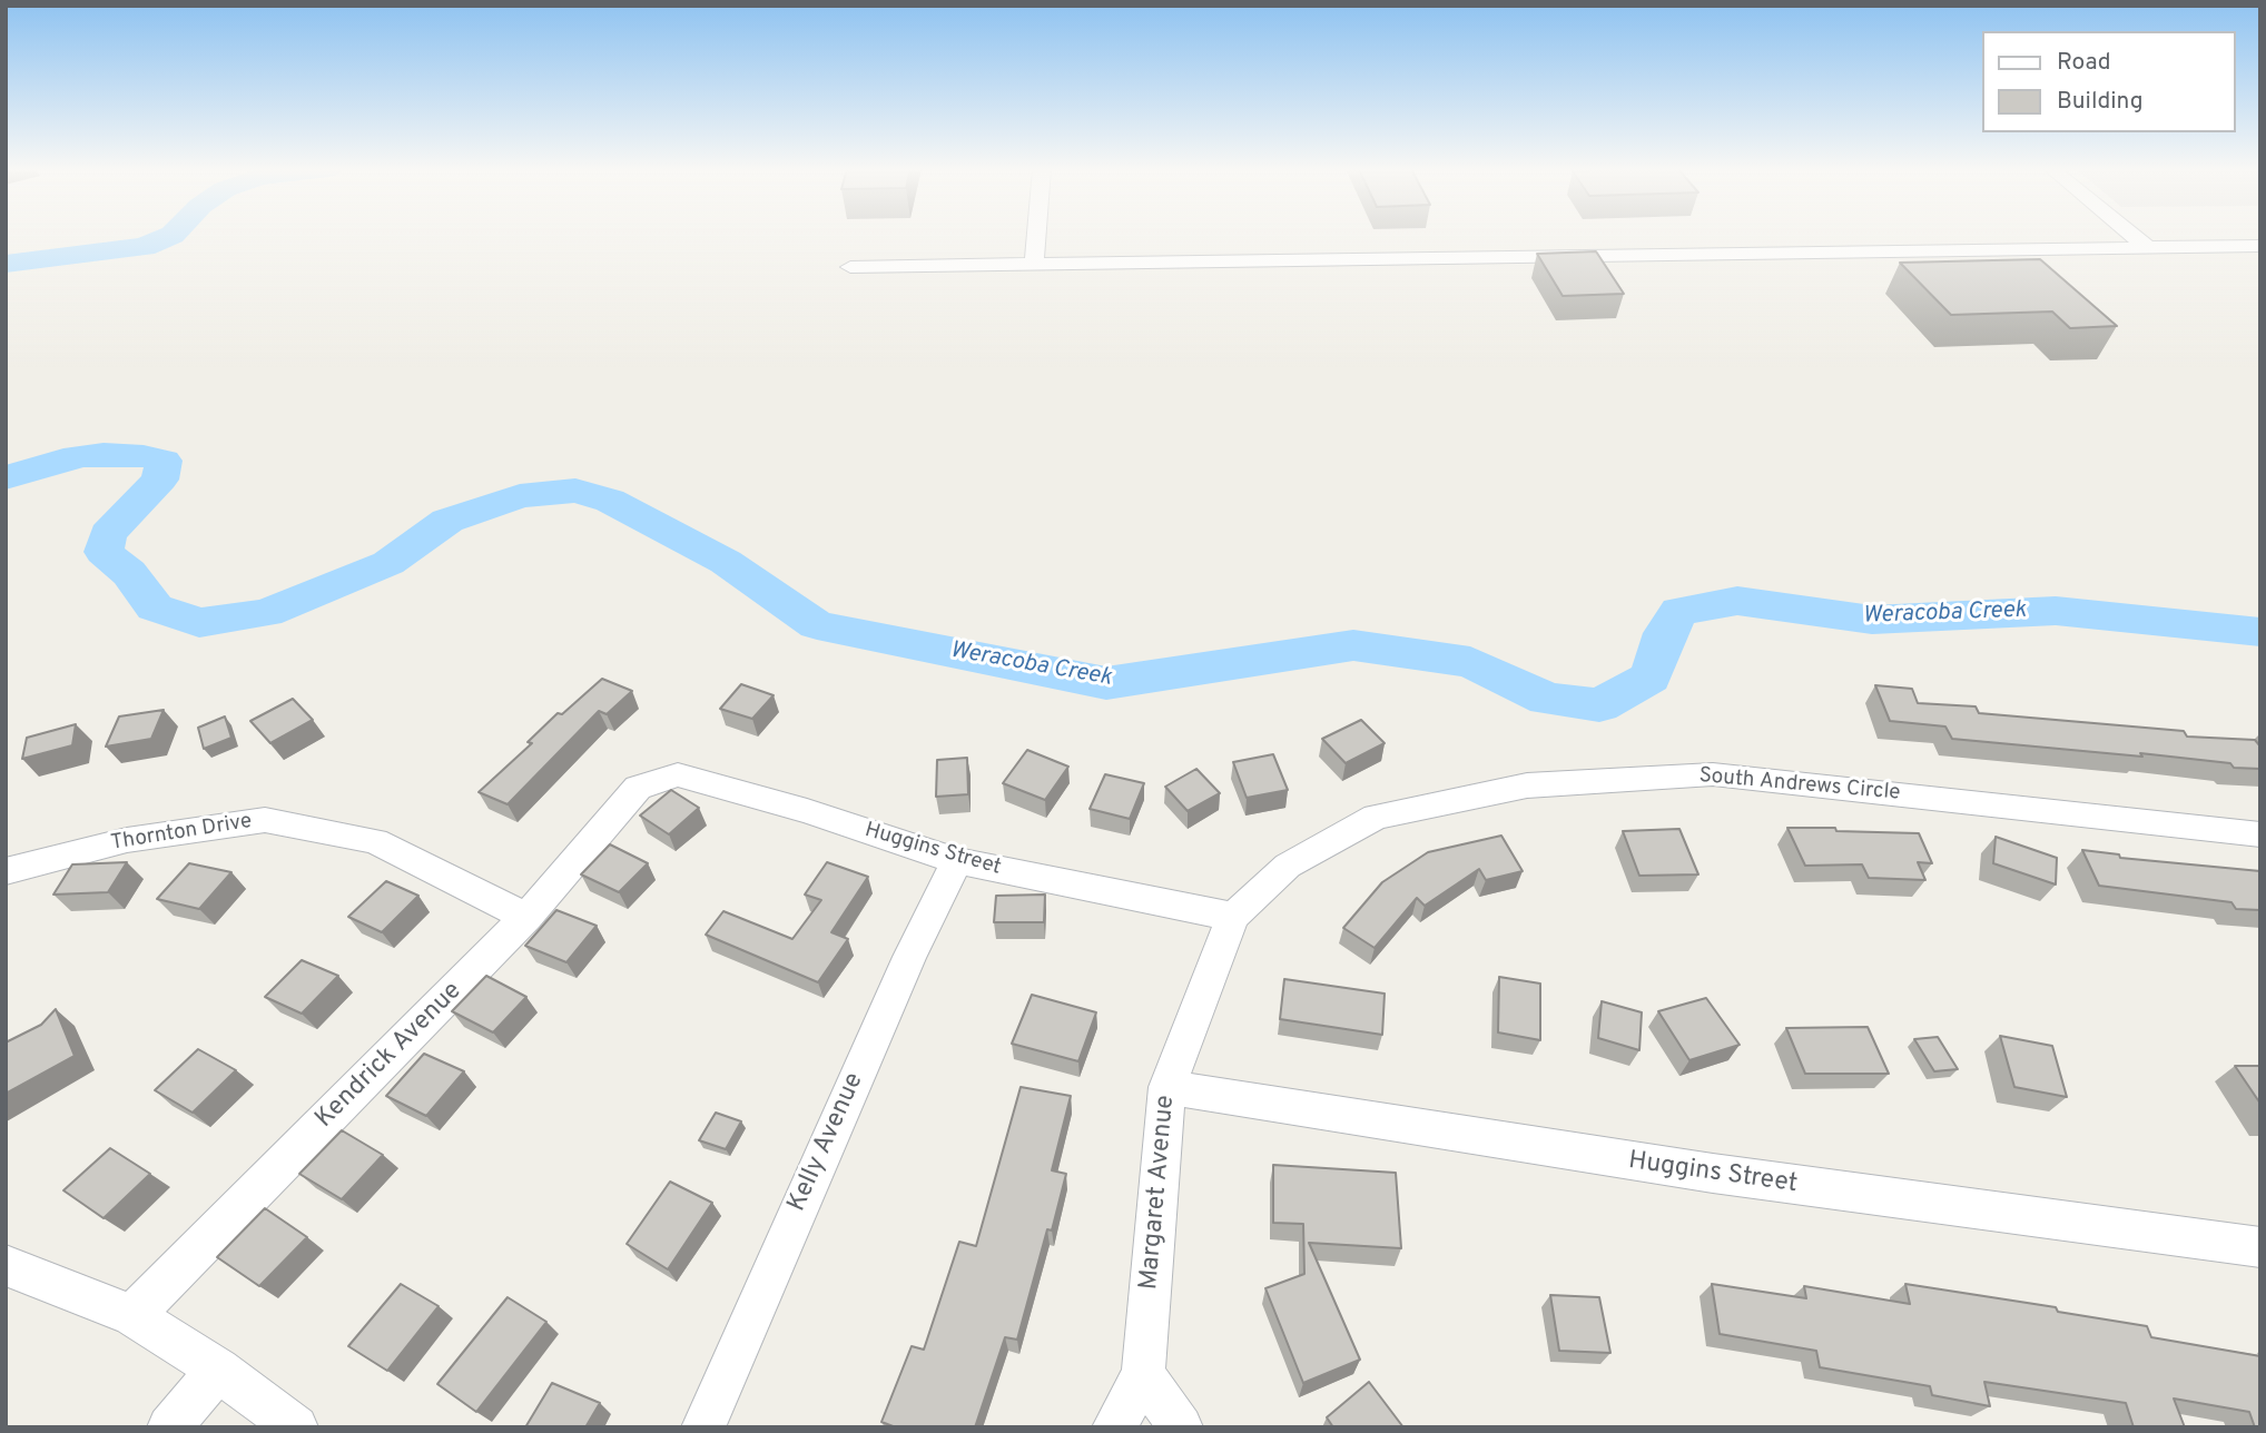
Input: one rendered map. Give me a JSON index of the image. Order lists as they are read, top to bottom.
{
  "streets": {
    "street": [
      "South Andrews Circle",
      "Thornton Drive",
      "Huggins Street",
      "Kendrick Avenue",
      "Kelly Avenue",
      "Margaret Avenue"
    ]
  },
  "crossings": [
    ["South Andrews Circle", "Huggins Street"],
    ["South Andrews Circle", "Margaret Avenue"],
    ["Thornton Drive", "Kendrick Avenue"],
    ["Huggins Street", "Kendrick Avenue"],
    ["Huggins Street", "Kelly Avenue"],
    ["Huggins Street", "Margaret Avenue"]
  ],
  "water": ["Weracoba Creek"],
  "legend": ["Road", "Building"]
}
